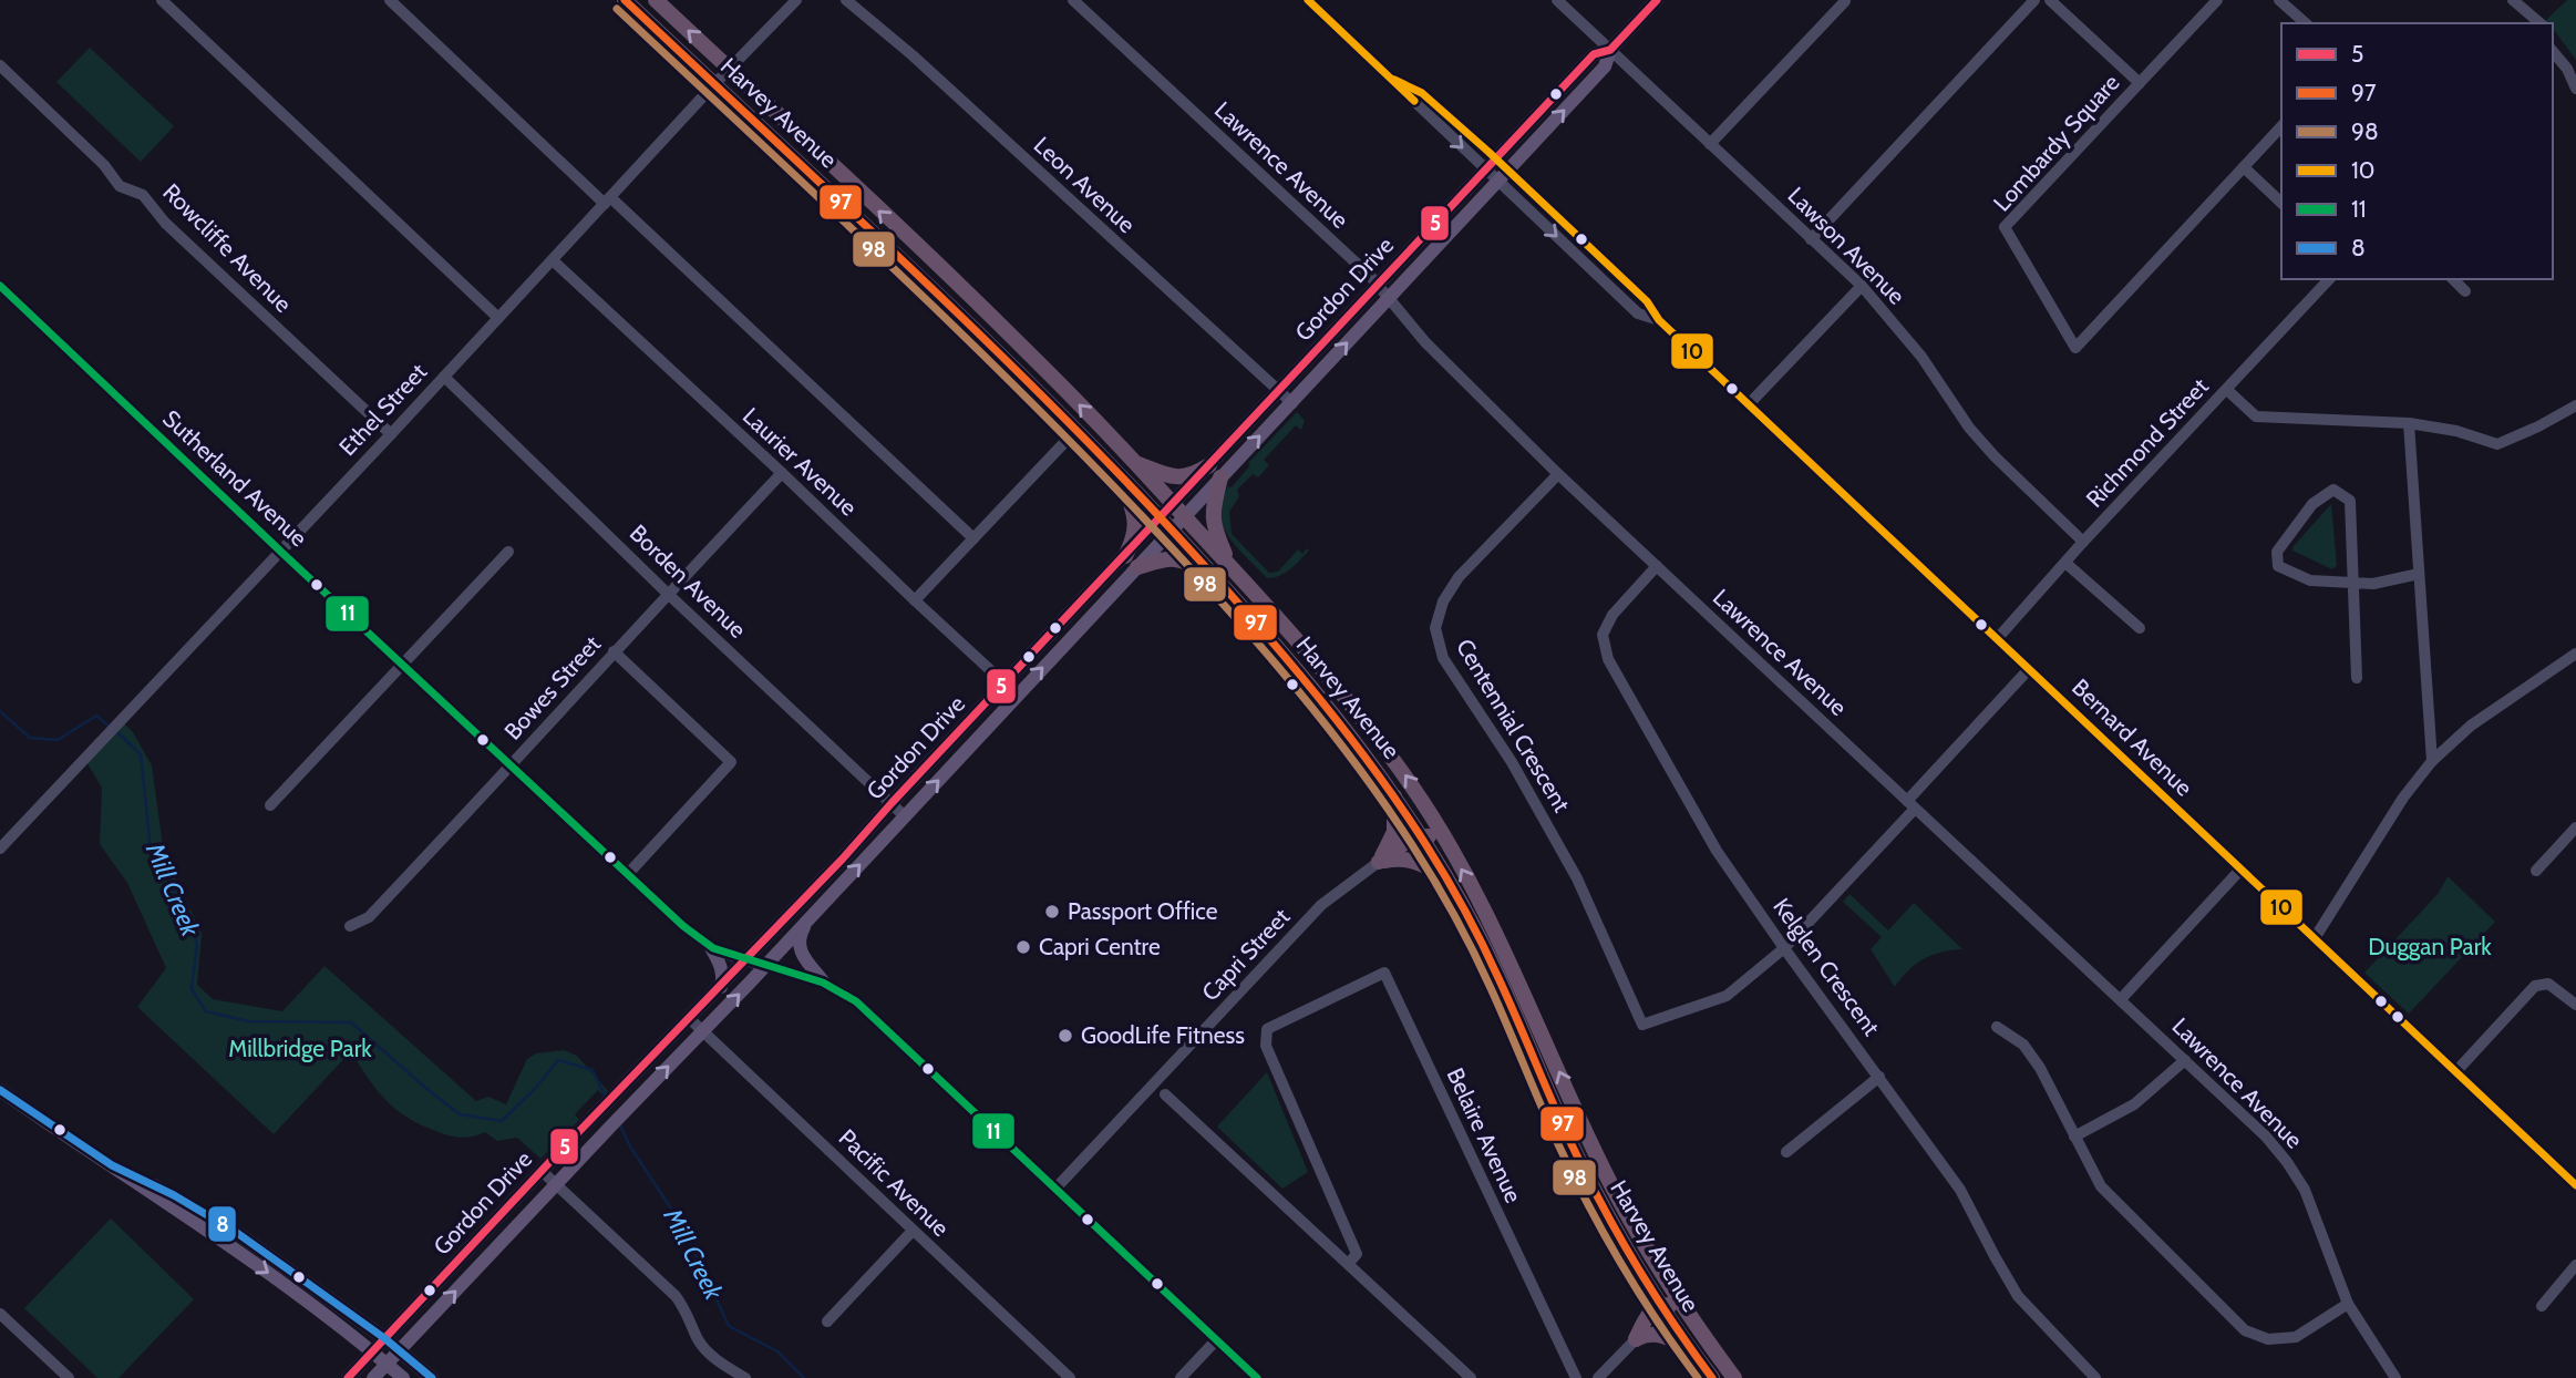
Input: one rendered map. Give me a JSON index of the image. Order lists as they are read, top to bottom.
{
  "streets": {
    "highway": ["Harvey Avenue"],
    "main road": ["Gordon Drive"],
    "street": [
      "Lombardy Square",
      "Lawrence Avenue",
      "Leon Avenue",
      "Lawson Avenue",
      "Rowcliffe Avenue",
      "Ethel Street",
      "Richmond Street",
      "Laurier Avenue",
      "Sutherland Avenue",
      "Borden Avenue",
      "Bowes Street",
      "Centennial Crescent",
      "Bernard Avenue",
      "Capri Street",
      "Kelglen Crescent",
      "Belaire Avenue",
      "Pacific Avenue"
    ]
  },
  "crossings": [
    ["Harvey Avenue", "Gordon Drive"],
    ["Harvey Avenue", "Ethel Street"],
    ["Lawrence Avenue", "Gordon Drive"],
    ["Lawrence Avenue", "Centennial Crescent"],
    ["Lawrence Avenue", "Kelglen Crescent"],
    ["Leon Avenue", "Gordon Drive"],
    ["Lawson Avenue", "Gordon Drive"],
    ["Lawson Avenue", "Richmond Street"],
    ["Rowcliffe Avenue", "Ethel Street"],
    ["Gordon Drive", "Laurier Avenue"],
    ["Gordon Drive", "Sutherland Avenue"],
    ["Gordon Drive", "Borden Avenue"],
    ["Gordon Drive", "Bernard Avenue"],
    ["Gordon Drive", "Pacific Avenue"],
    ["Ethel Street", "Laurier Avenue"],
    ["Ethel Street", "Sutherland Avenue"],
    ["Ethel Street", "Borden Avenue"],
    ["Richmond Street", "Bernard Avenue"],
    ["Laurier Avenue", "Bowes Street"],
    ["Sutherland Avenue", "Bowes Street"],
    ["Sutherland Avenue", "Capri Street"],
    ["Borden Avenue", "Bowes Street"],
    ["Centennial Crescent", "Kelglen Crescent"]
  ],
  "water": ["Mill Creek"],
  "parks": ["Duggan Park", "Millbridge Park"],
  "places": ["Passport Office", "Capri Centre", "GoodLife Fitness"],
  "lines": [
    "transit line 5",
    "transit line 97",
    "transit line 10",
    "transit line 98",
    "transit line 11",
    "transit line 8"
  ],
  "legend": [
    "5",
    "97",
    "98",
    "10",
    "11",
    "8"
  ]
}
